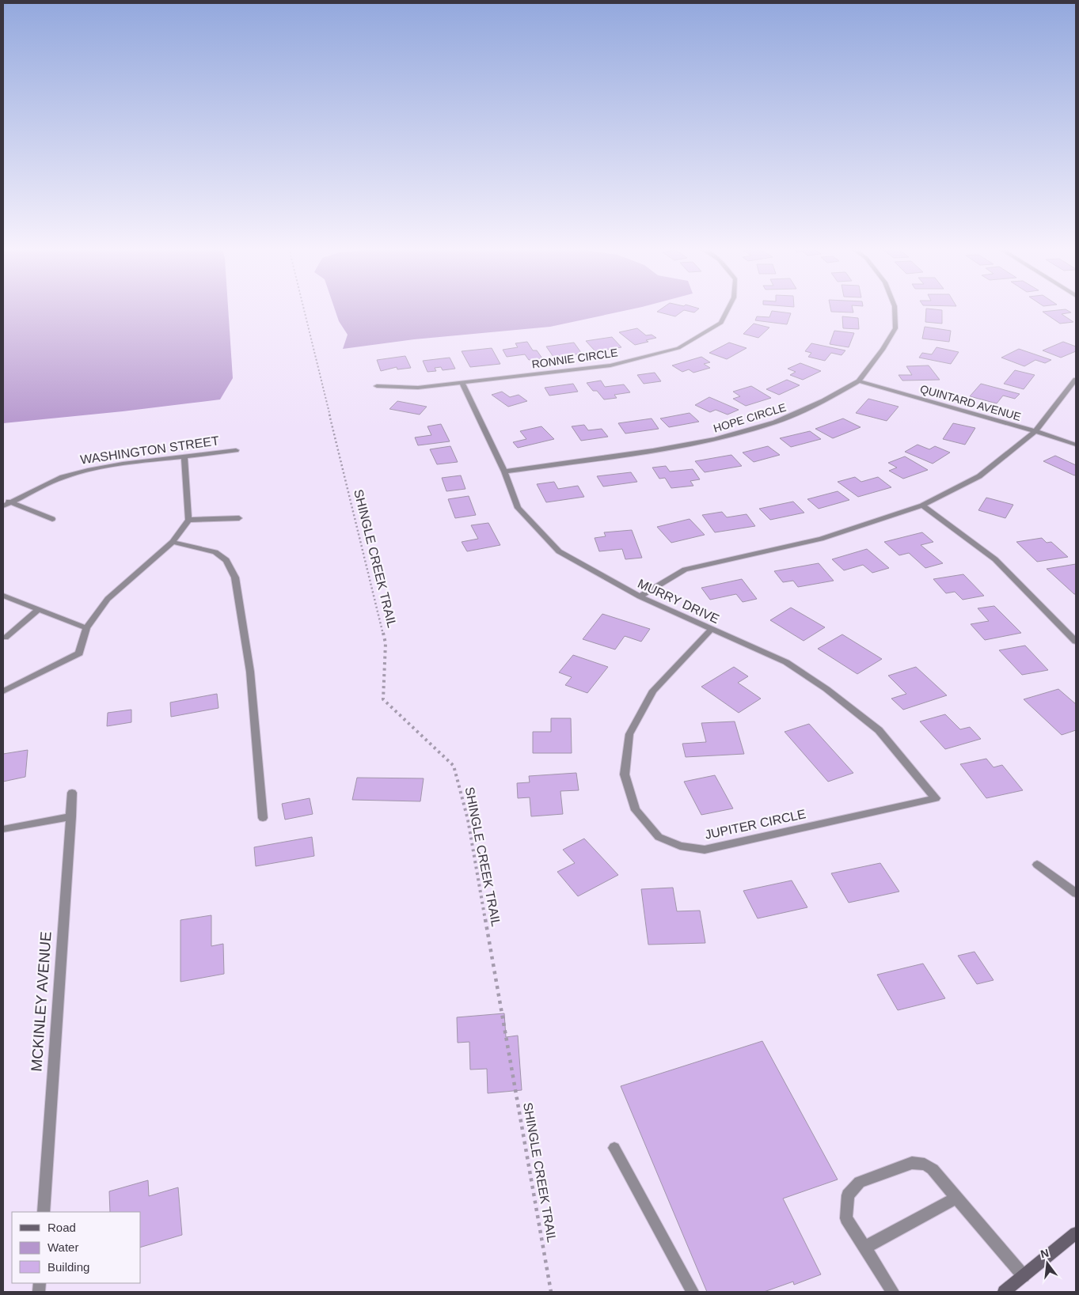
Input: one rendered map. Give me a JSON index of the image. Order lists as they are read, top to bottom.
{
  "streets": {
    "street": [
      "RONNIE CIRCLE",
      "QUINTARD AVENUE",
      "HOPE CIRCLE",
      "WASHINGTON STREET",
      "MURRY DRIVE",
      "JUPITER CIRCLE",
      "MCKINLEY AVENUE"
    ],
    "path": ["SHINGLE CREEK TRAIL"]
  },
  "crossings": [
    ["RONNIE CIRCLE", "MURRY DRIVE"],
    ["QUINTARD AVENUE", "HOPE CIRCLE"],
    ["HOPE CIRCLE", "MURRY DRIVE"],
    ["MURRY DRIVE", "JUPITER CIRCLE"]
  ],
  "legend": ["Road", "Water", "Building"],
  "north": "top"
}
